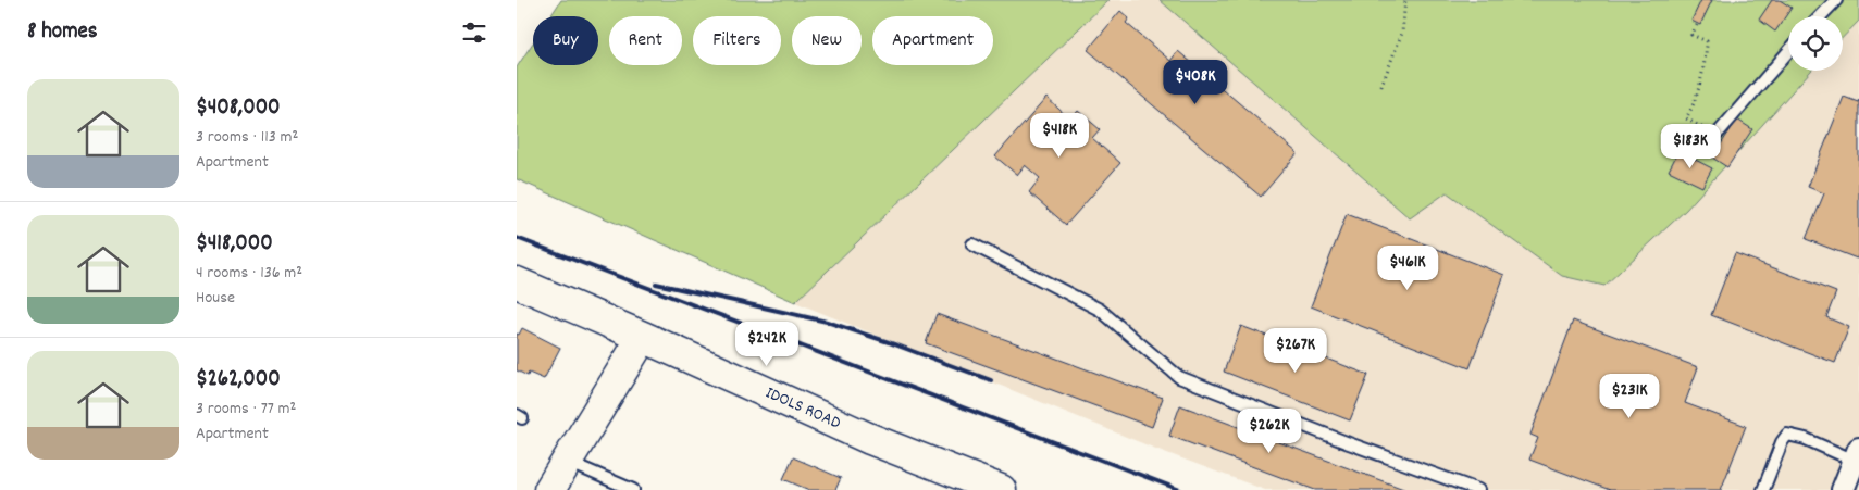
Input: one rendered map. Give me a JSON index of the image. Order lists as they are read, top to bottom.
{
  "streets": {
    "street": ["IDOLS ROAD"]
  },
  "page": {
    "heading": "8 homes",
    "chip": [
      "Buy",
      "Rent",
      "Filters",
      "New",
      "Apartment"
    ],
    "price": [
      "$408K",
      "$418K",
      "$183K",
      "$461K",
      "$242K",
      "$267K",
      "$231K",
      "$262K"
    ],
    "list": [
      {
        "name": "$408,000",
        "note": "3 rooms · 113 m² · Apartment"
      },
      {
        "name": "$418,000",
        "note": "4 rooms · 136 m² · House"
      },
      {
        "name": "$262,000",
        "note": "3 rooms · 77 m² · Apartment"
      }
    ]
  }
}
